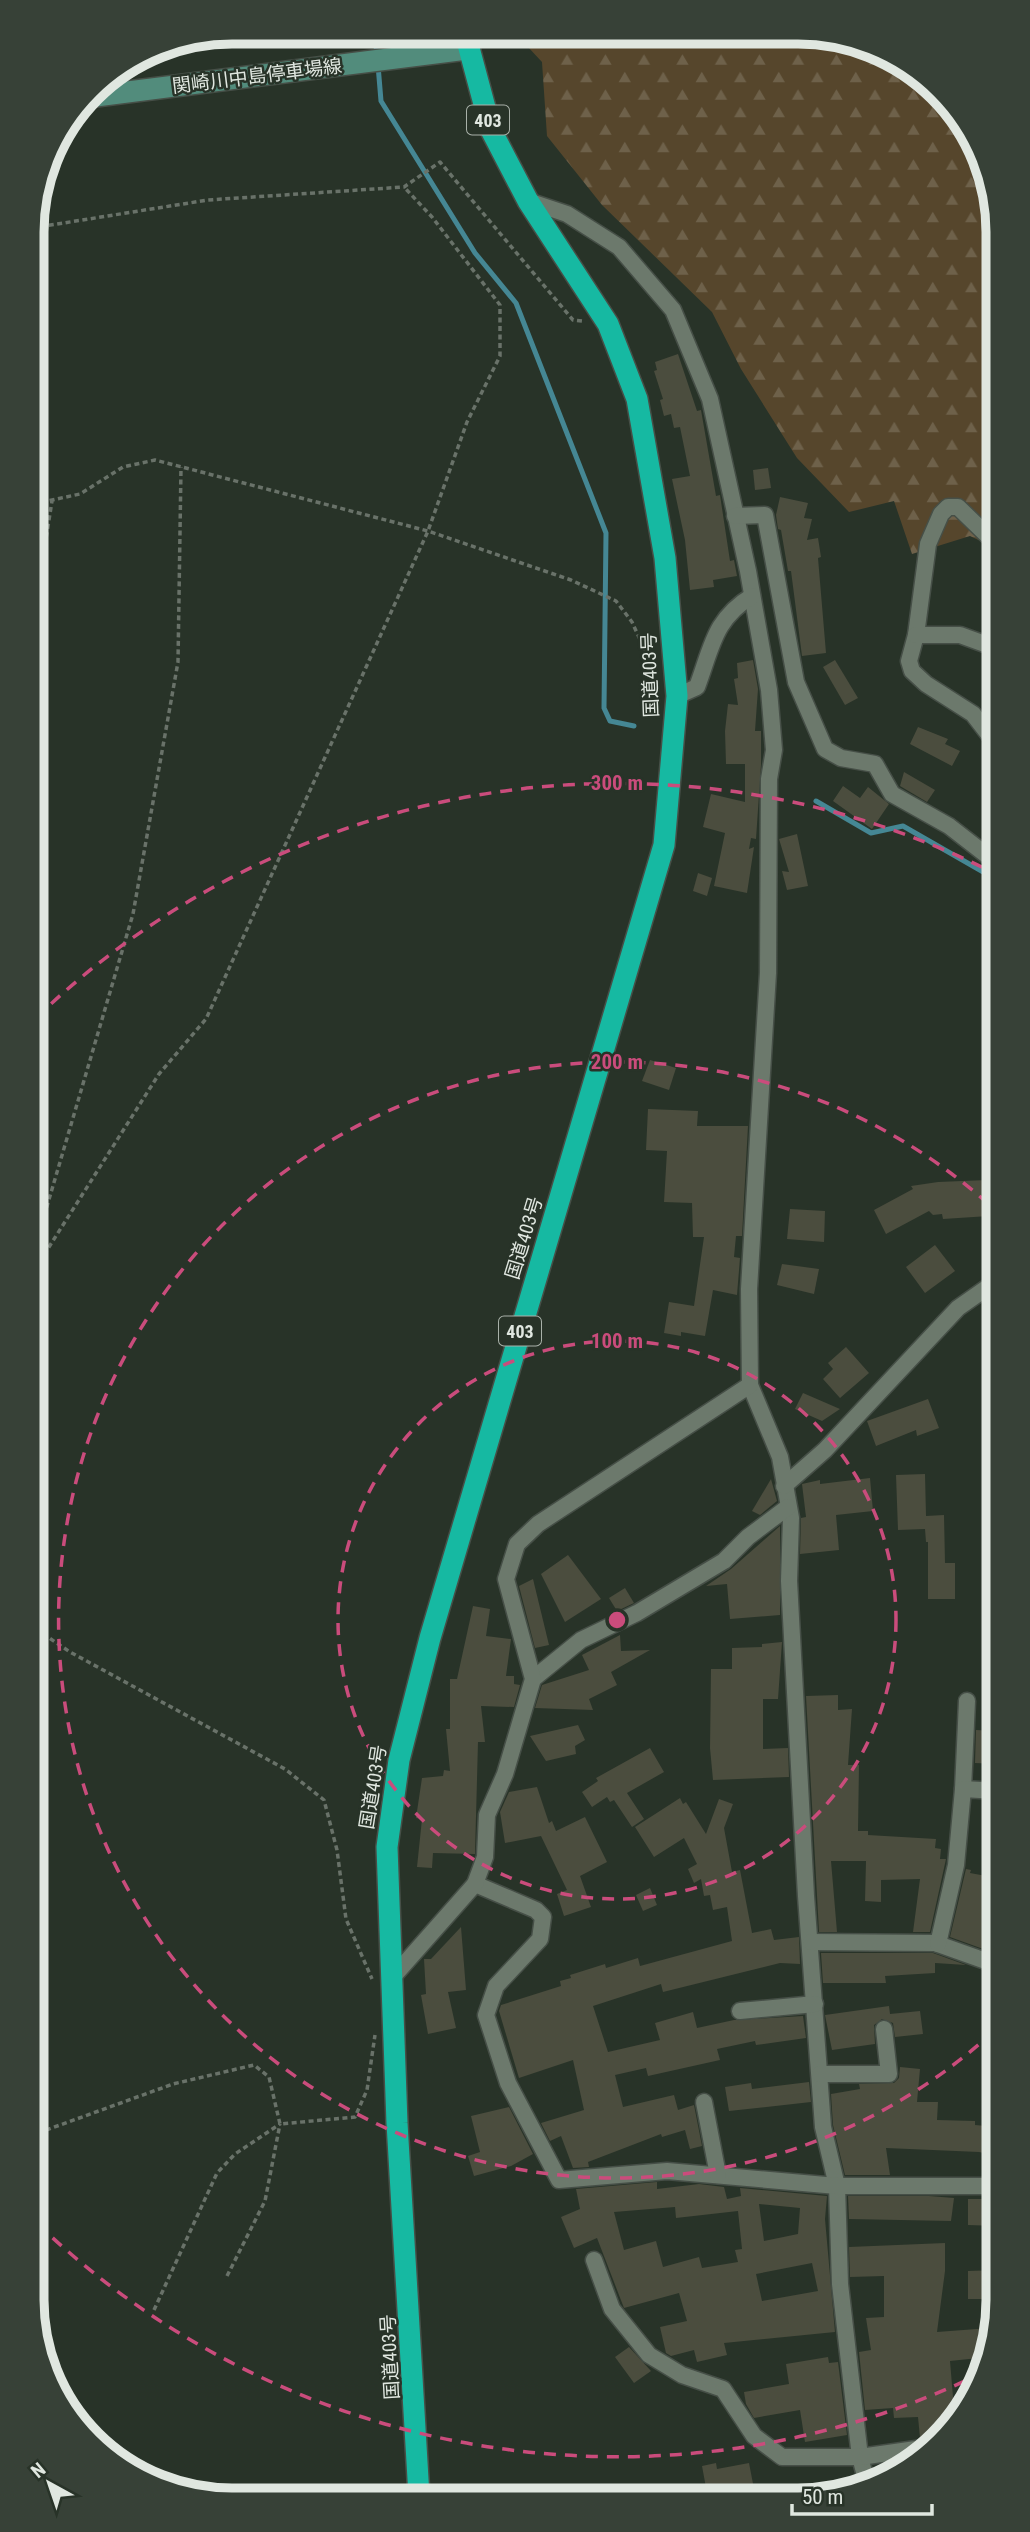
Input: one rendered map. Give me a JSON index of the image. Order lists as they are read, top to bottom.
{
  "streets": {
    "highway": ["403", "国道403号"],
    "main road": ["関崎川中島停車場線"]
  },
  "scale_bar": "50 m",
  "north": "top left",
  "rings": ["300 m", "200 m", "100 m"]
}
